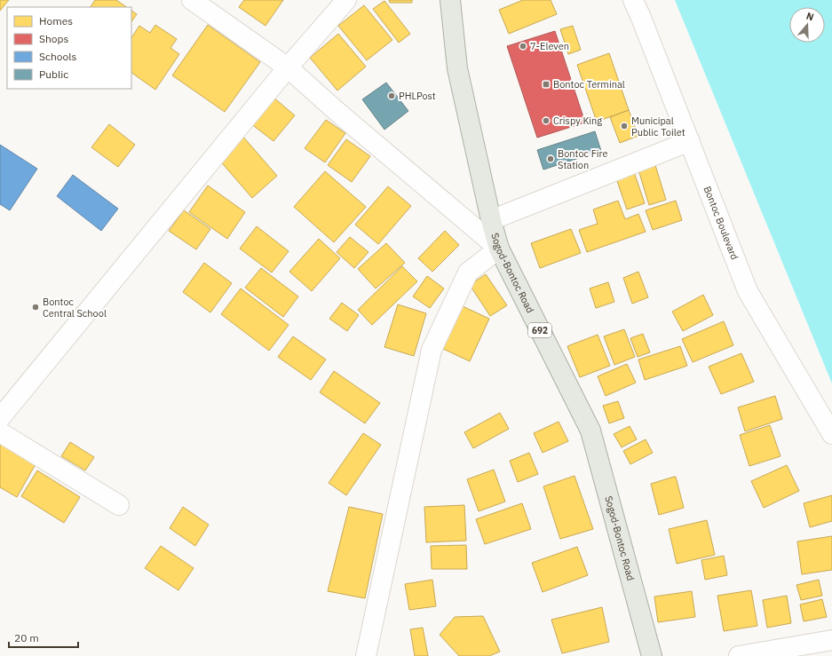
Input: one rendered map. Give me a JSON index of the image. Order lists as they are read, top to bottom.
{
  "streets": {
    "main road": ["Sogod-Bontoc Road", "692"],
    "street": ["Bontoc Boulevard"]
  },
  "places": {
    "other": [
      "7-Eleven",
      "PHLPost",
      "Crispy King",
      "Municipal Public Toilet",
      "Bontoc Fire Station",
      "Bontoc Central School"
    ],
    "transit": ["Bontoc Terminal"]
  },
  "legend": [
    "Homes",
    "Shops",
    "Schools",
    "Public"
  ],
  "scale_bar": "20 m",
  "north": "top"
}
